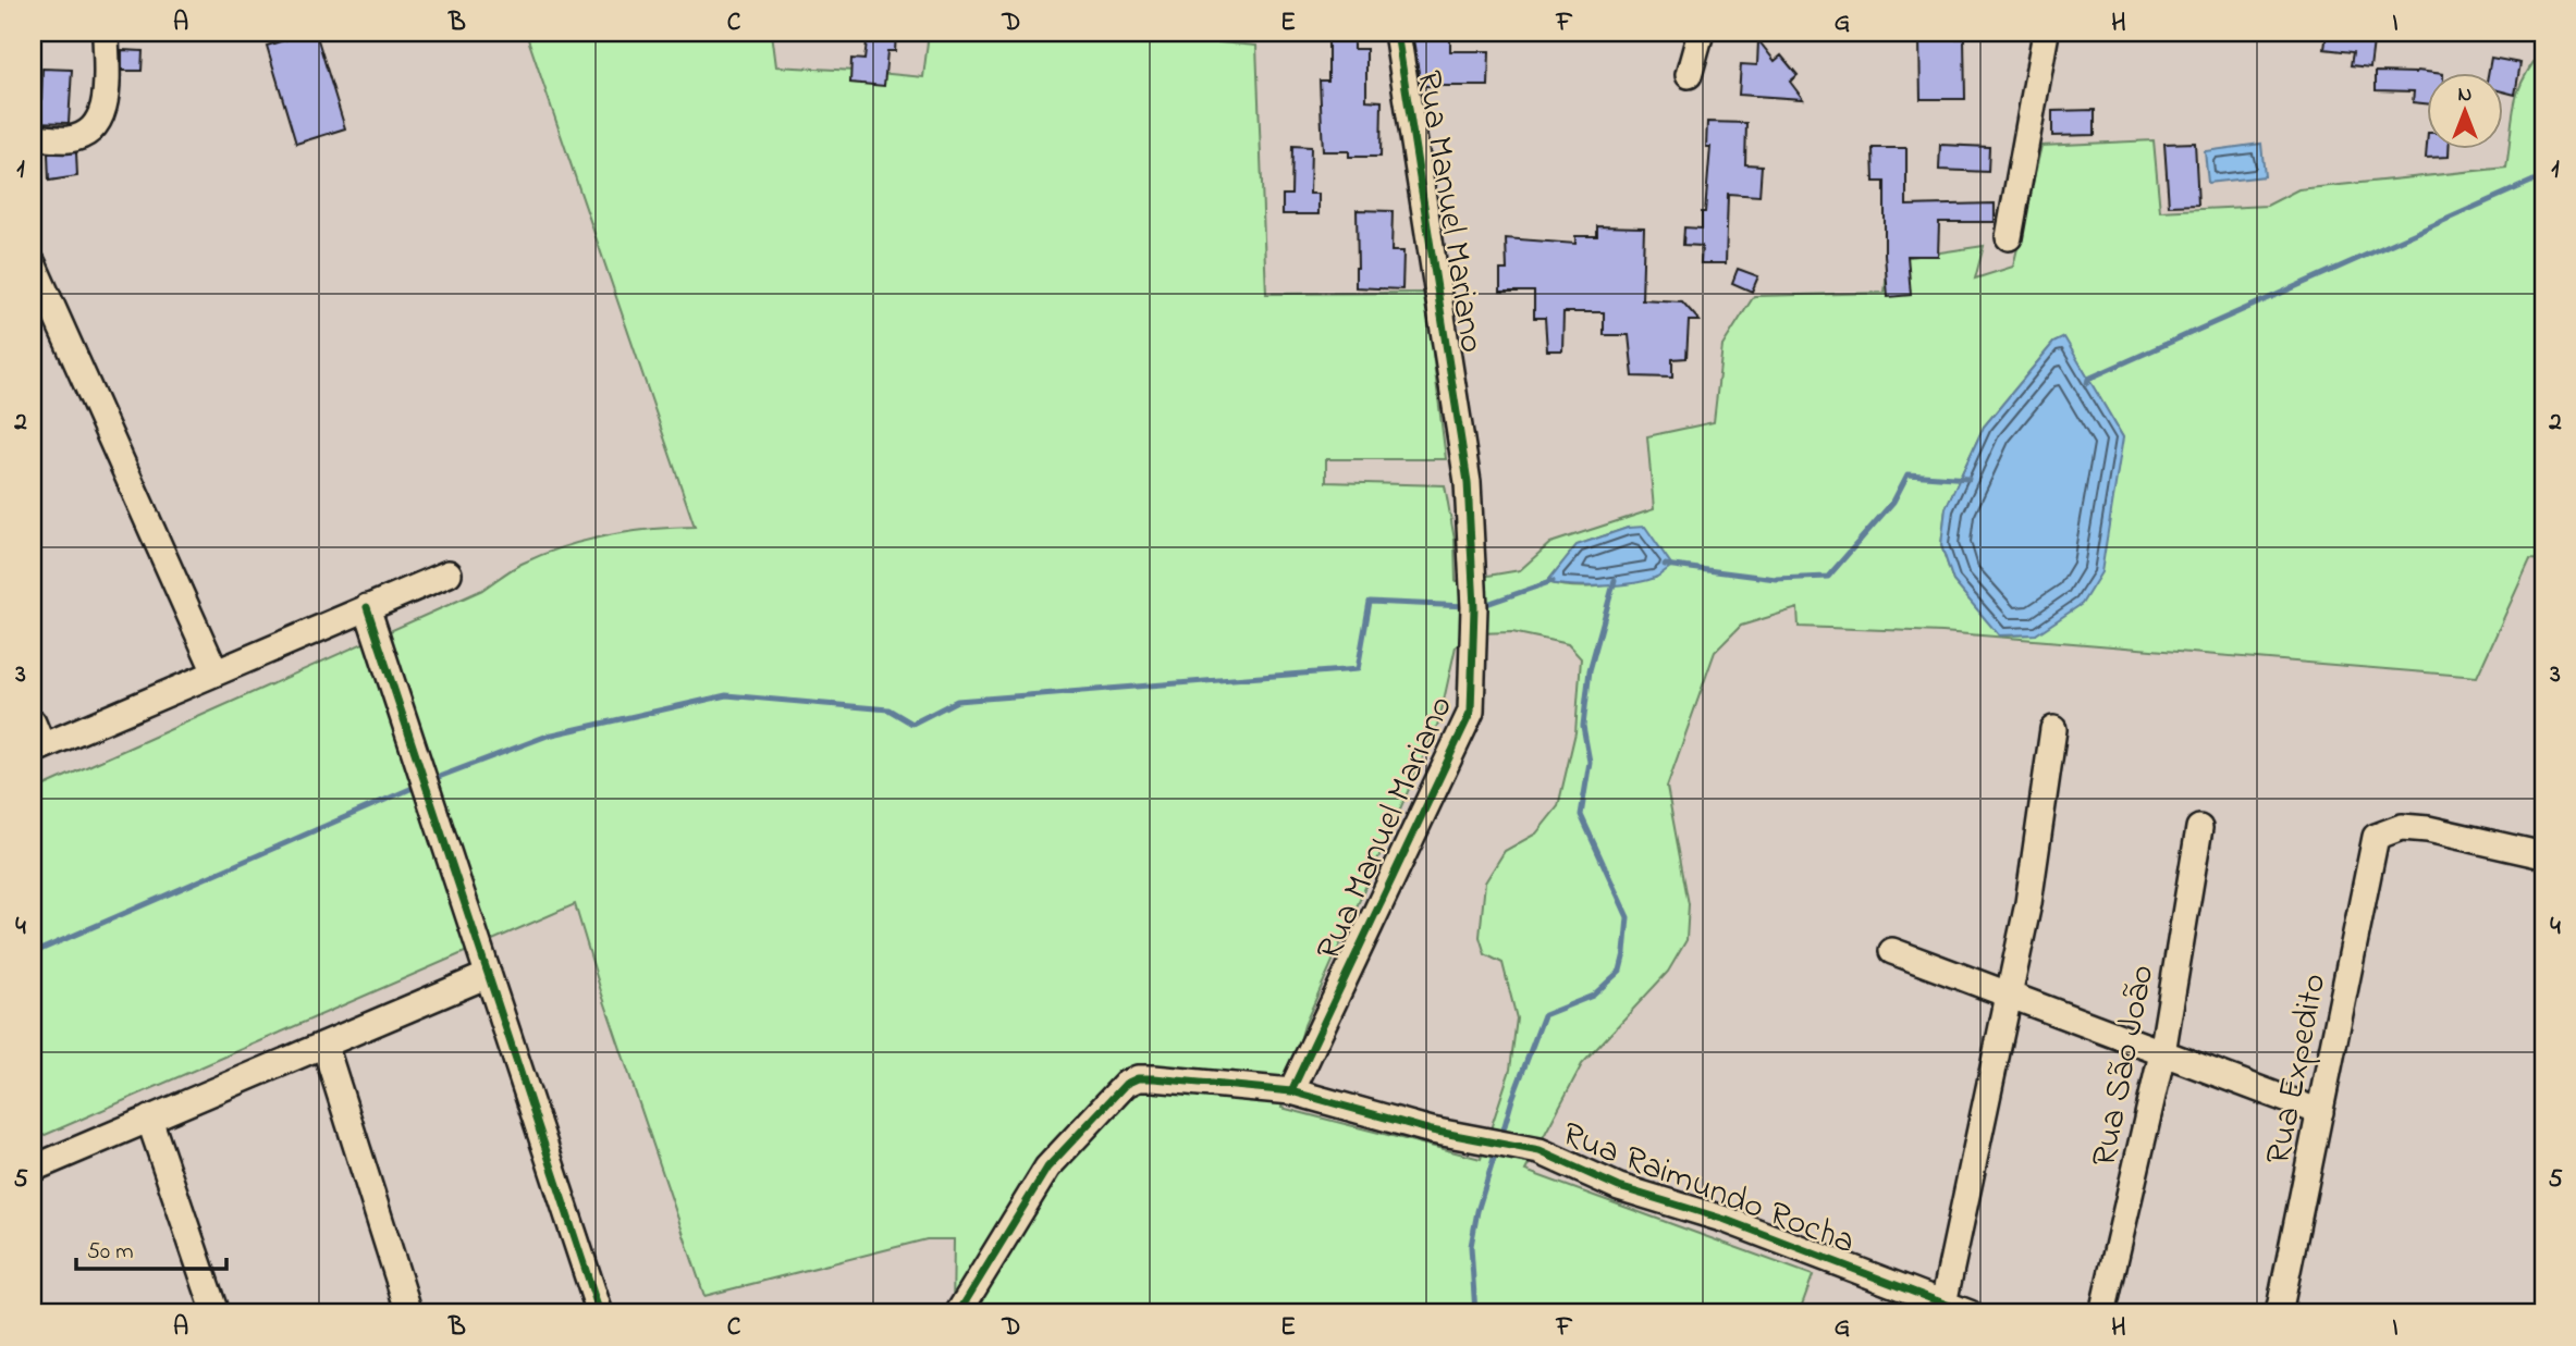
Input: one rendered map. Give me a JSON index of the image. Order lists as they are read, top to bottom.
{
  "streets": {
    "street": [
      "Rua Manuel Mariano",
      "Rua São João",
      "Rua Expedito",
      "Rua Raimundo Rocha"
    ]
  },
  "crossings": [
    ["Rua Manuel Mariano", "Rua Raimundo Rocha"]
  ],
  "scale_bar": "50 m",
  "north": "top",
  "grid": {
    "columns": [
      "A",
      "B",
      "C",
      "D",
      "E",
      "F",
      "G",
      "H",
      "I"
    ],
    "rows": [
      "1",
      "2",
      "3",
      "4",
      "5"
    ]
  }
}
